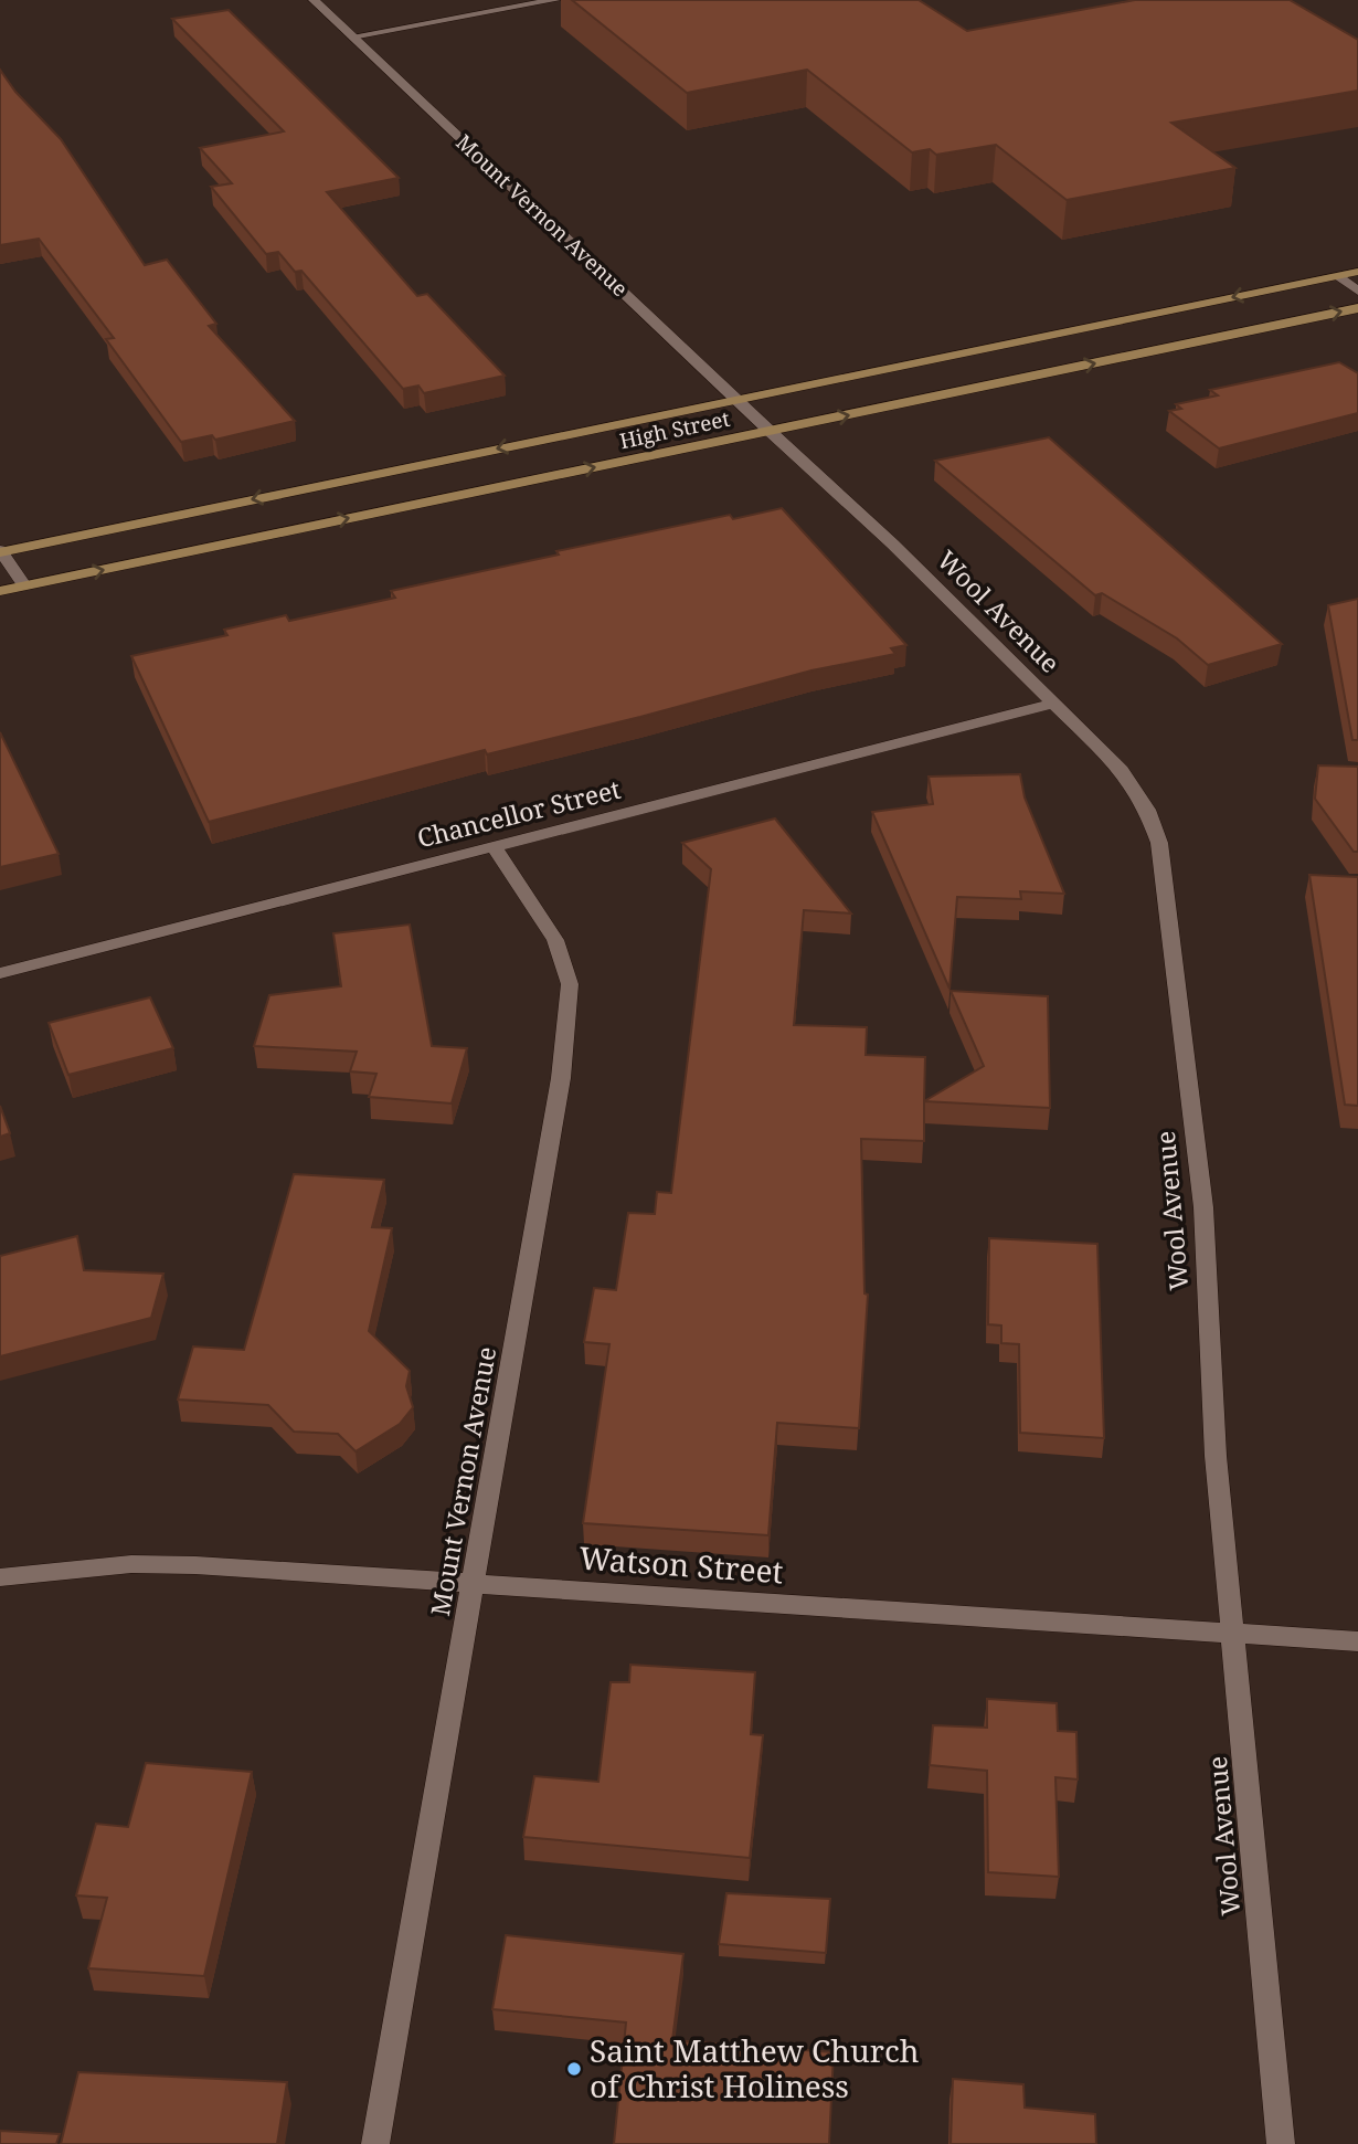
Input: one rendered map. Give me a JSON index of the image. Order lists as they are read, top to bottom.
{
  "streets": {
    "main road": ["High Street"],
    "street": [
      "Mount Vernon Avenue",
      "Wool Avenue",
      "Chancellor Street",
      "Watson Street"
    ]
  },
  "crossings": [
    ["Mount Vernon Avenue", "High Street"],
    ["Mount Vernon Avenue", "Wool Avenue"],
    ["Mount Vernon Avenue", "Chancellor Street"],
    ["Mount Vernon Avenue", "Watson Street"],
    ["High Street", "Wool Avenue"],
    ["Wool Avenue", "Chancellor Street"],
    ["Wool Avenue", "Watson Street"]
  ],
  "places": ["Saint Matthew Church of Christ Holiness"]
}
